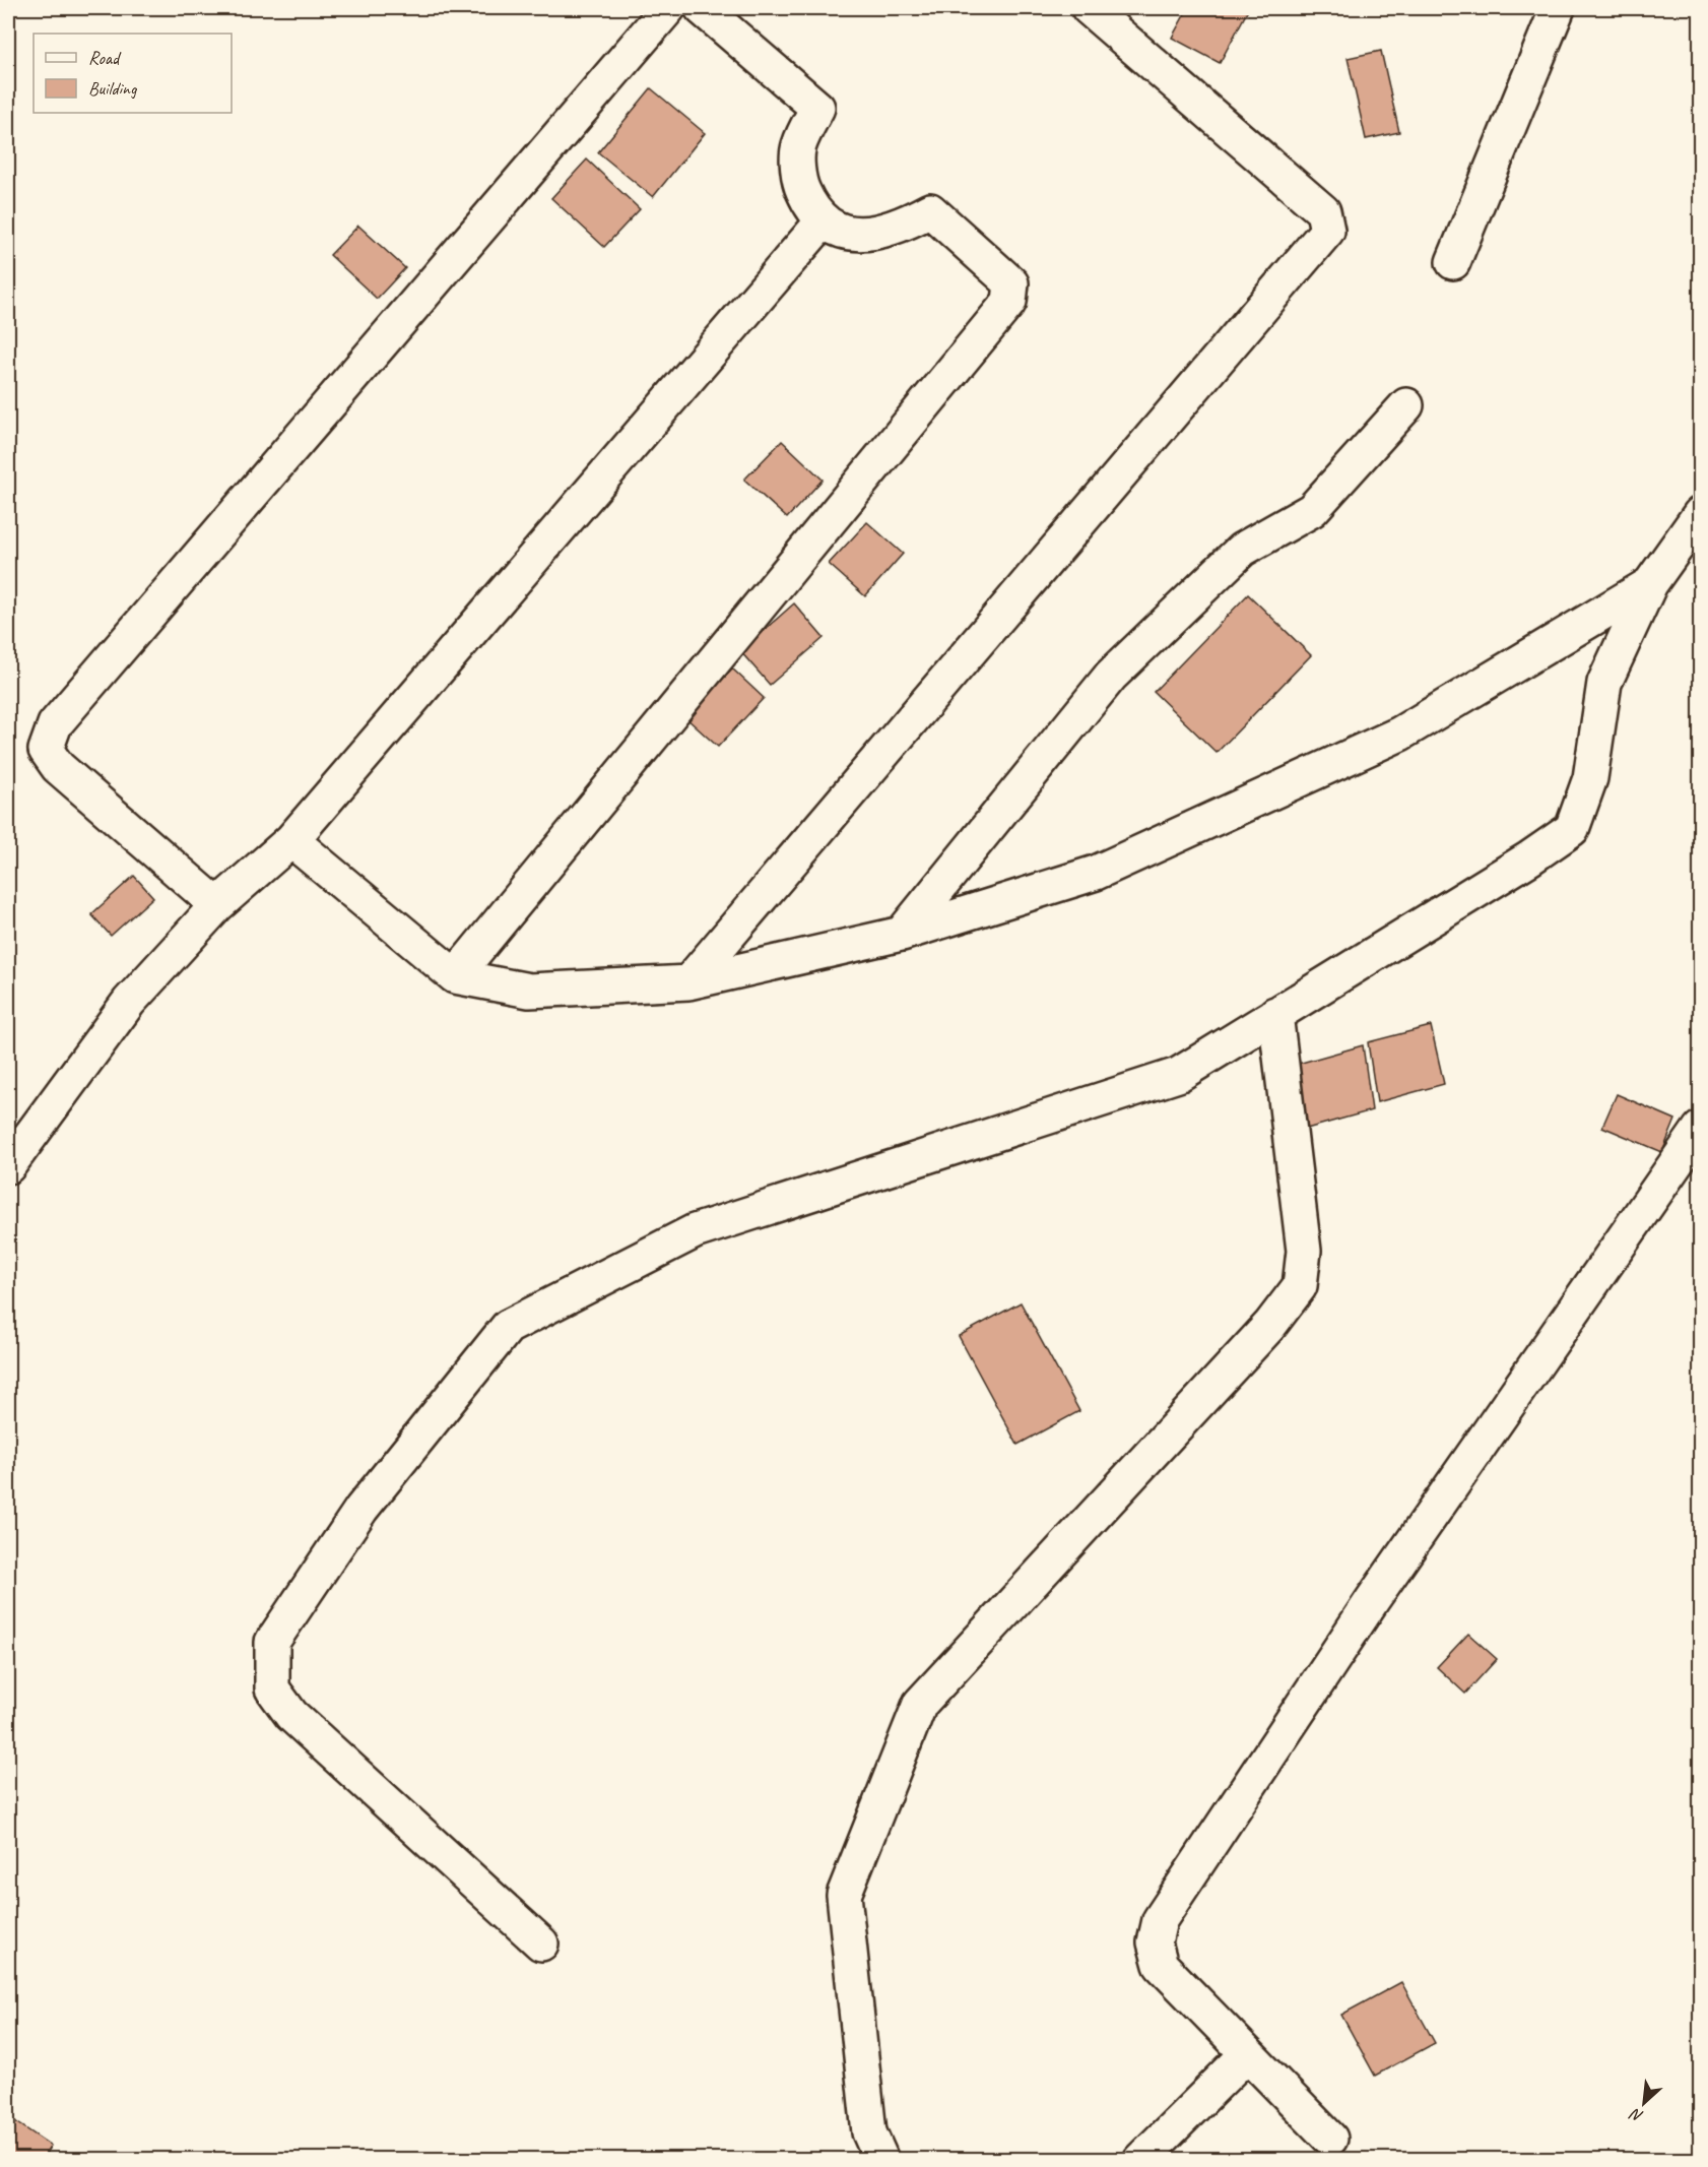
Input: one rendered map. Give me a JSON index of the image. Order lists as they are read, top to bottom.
{
  "legend": ["Road", "Building"],
  "north": "bottom left"
}
